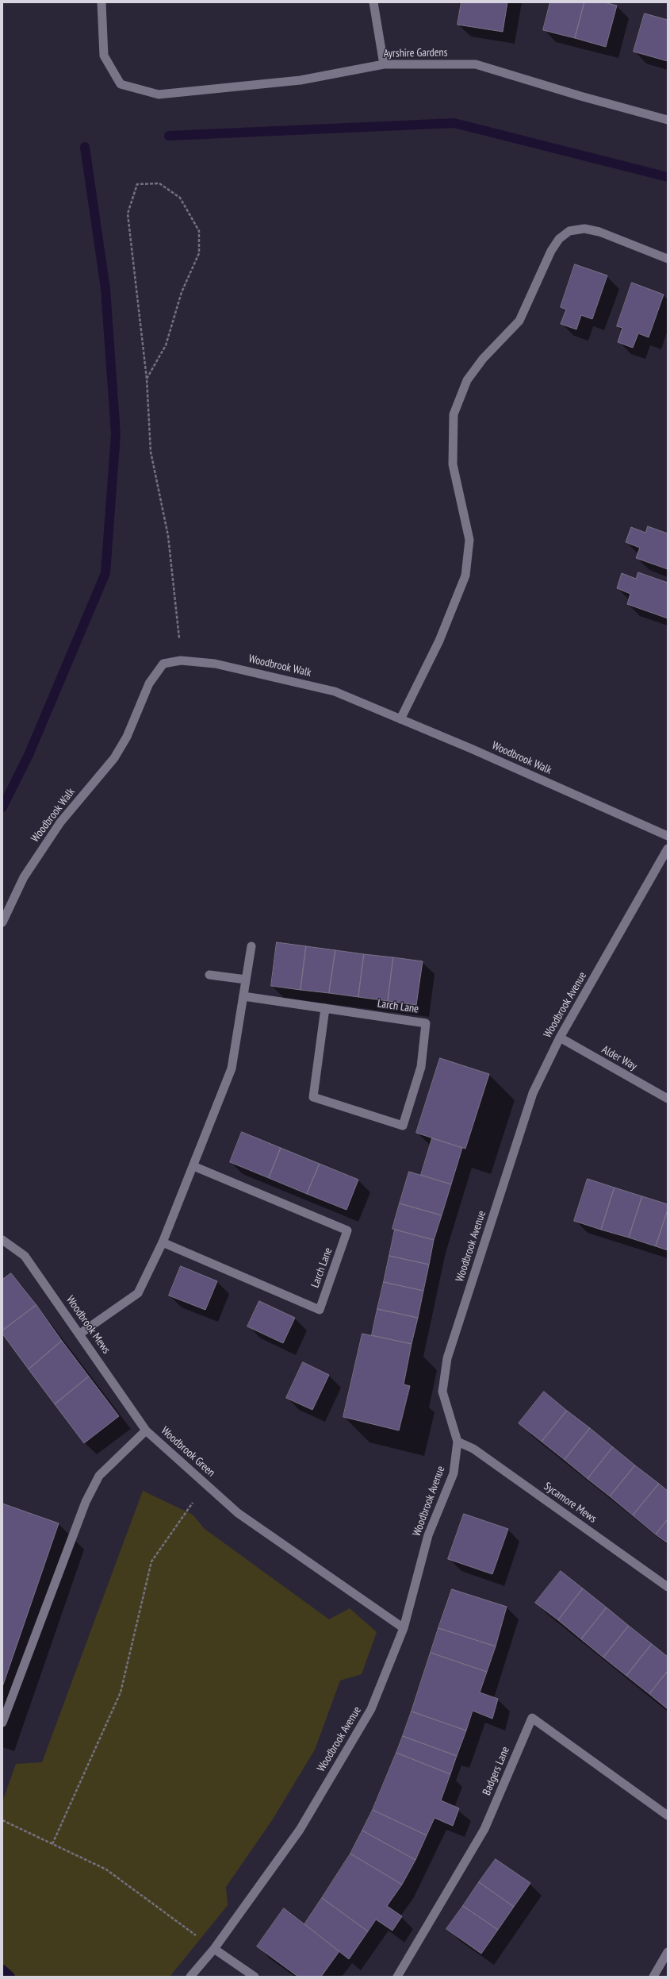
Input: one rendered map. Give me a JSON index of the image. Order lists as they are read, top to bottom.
{
  "streets": {
    "street": [
      "Ayrshire Gardens",
      "Woodbrook Walk",
      "Woodbrook Avenue",
      "Larch Lane",
      "Alder Way",
      "Woodbrook Mews",
      "Woodbrook Green",
      "Sycamore Mews",
      "Badgers Lane"
    ]
  },
  "crossings": [
    ["Woodbrook Avenue", "Alder Way"],
    ["Woodbrook Avenue", "Woodbrook Green"],
    ["Woodbrook Avenue", "Sycamore Mews"],
    ["Woodbrook Mews", "Woodbrook Green"]
  ]
}
